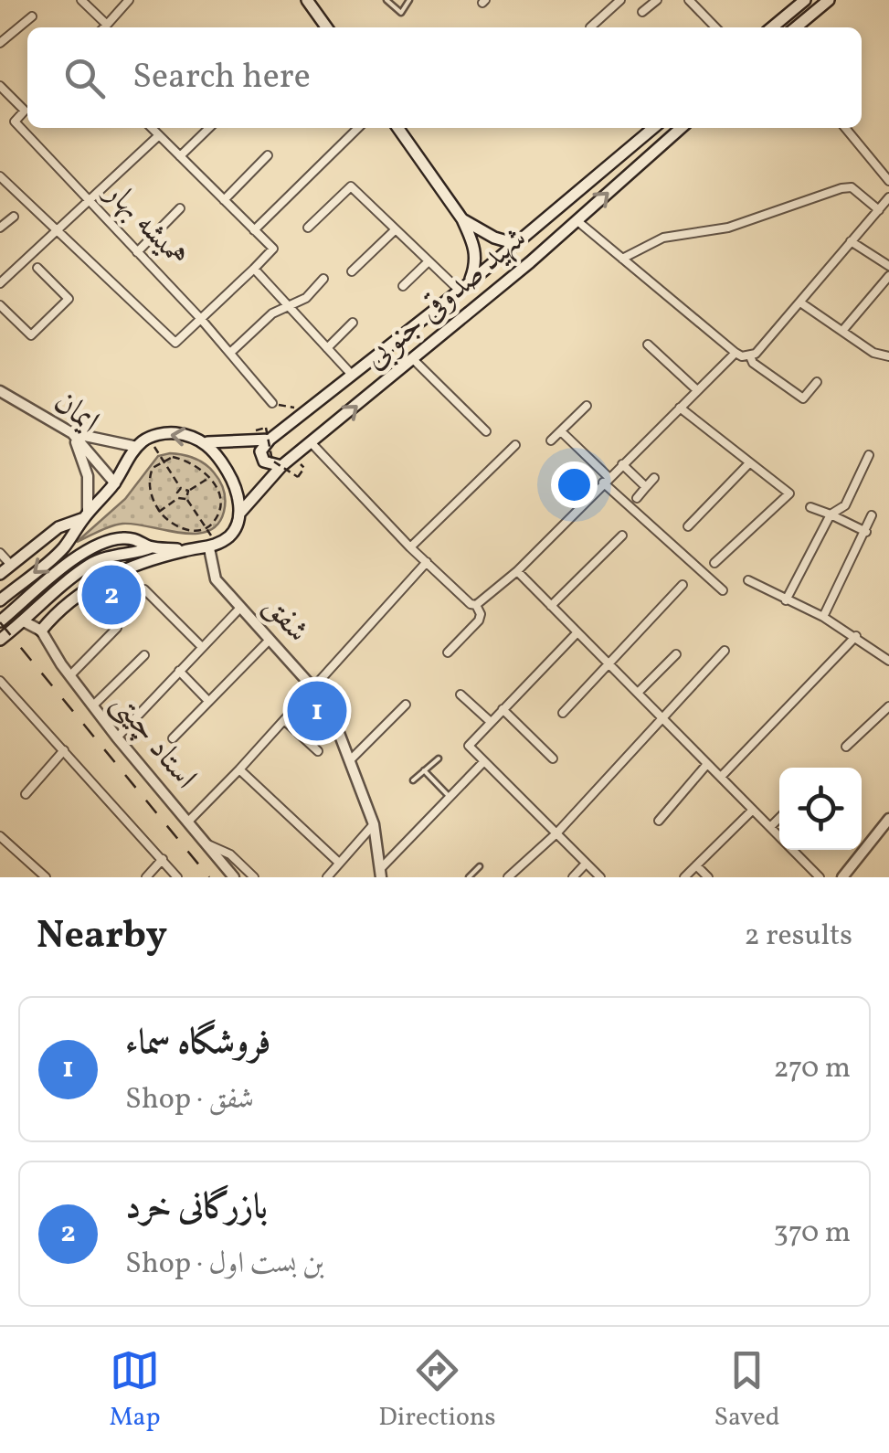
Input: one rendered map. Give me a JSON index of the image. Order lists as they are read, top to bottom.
{
  "streets": {
    "main road": ["شهید صدوقی جنوبی"],
    "street": [
      "همیشه بهار",
      "ایمان",
      "شفق",
      "استاد چیتی"
    ]
  },
  "crossings": [
    ["شهید صدوقی جنوبی", "شفق"]
  ],
  "page": {
    "search": "Search here",
    "pins": ["2", "1"],
    "heading": ["Nearby", "2 results"],
    "list": [
      {
        "mark": "1",
        "name": "فروشگاه سماء",
        "note": "Shop · شفق",
        "value": "270 m"
      },
      {
        "mark": "2",
        "name": "بازرگانی خرد",
        "note": "Shop · بن بست اول",
        "value": "370 m"
      }
    ],
    "nav": ["Map", "Directions", "Saved"]
  }
}
